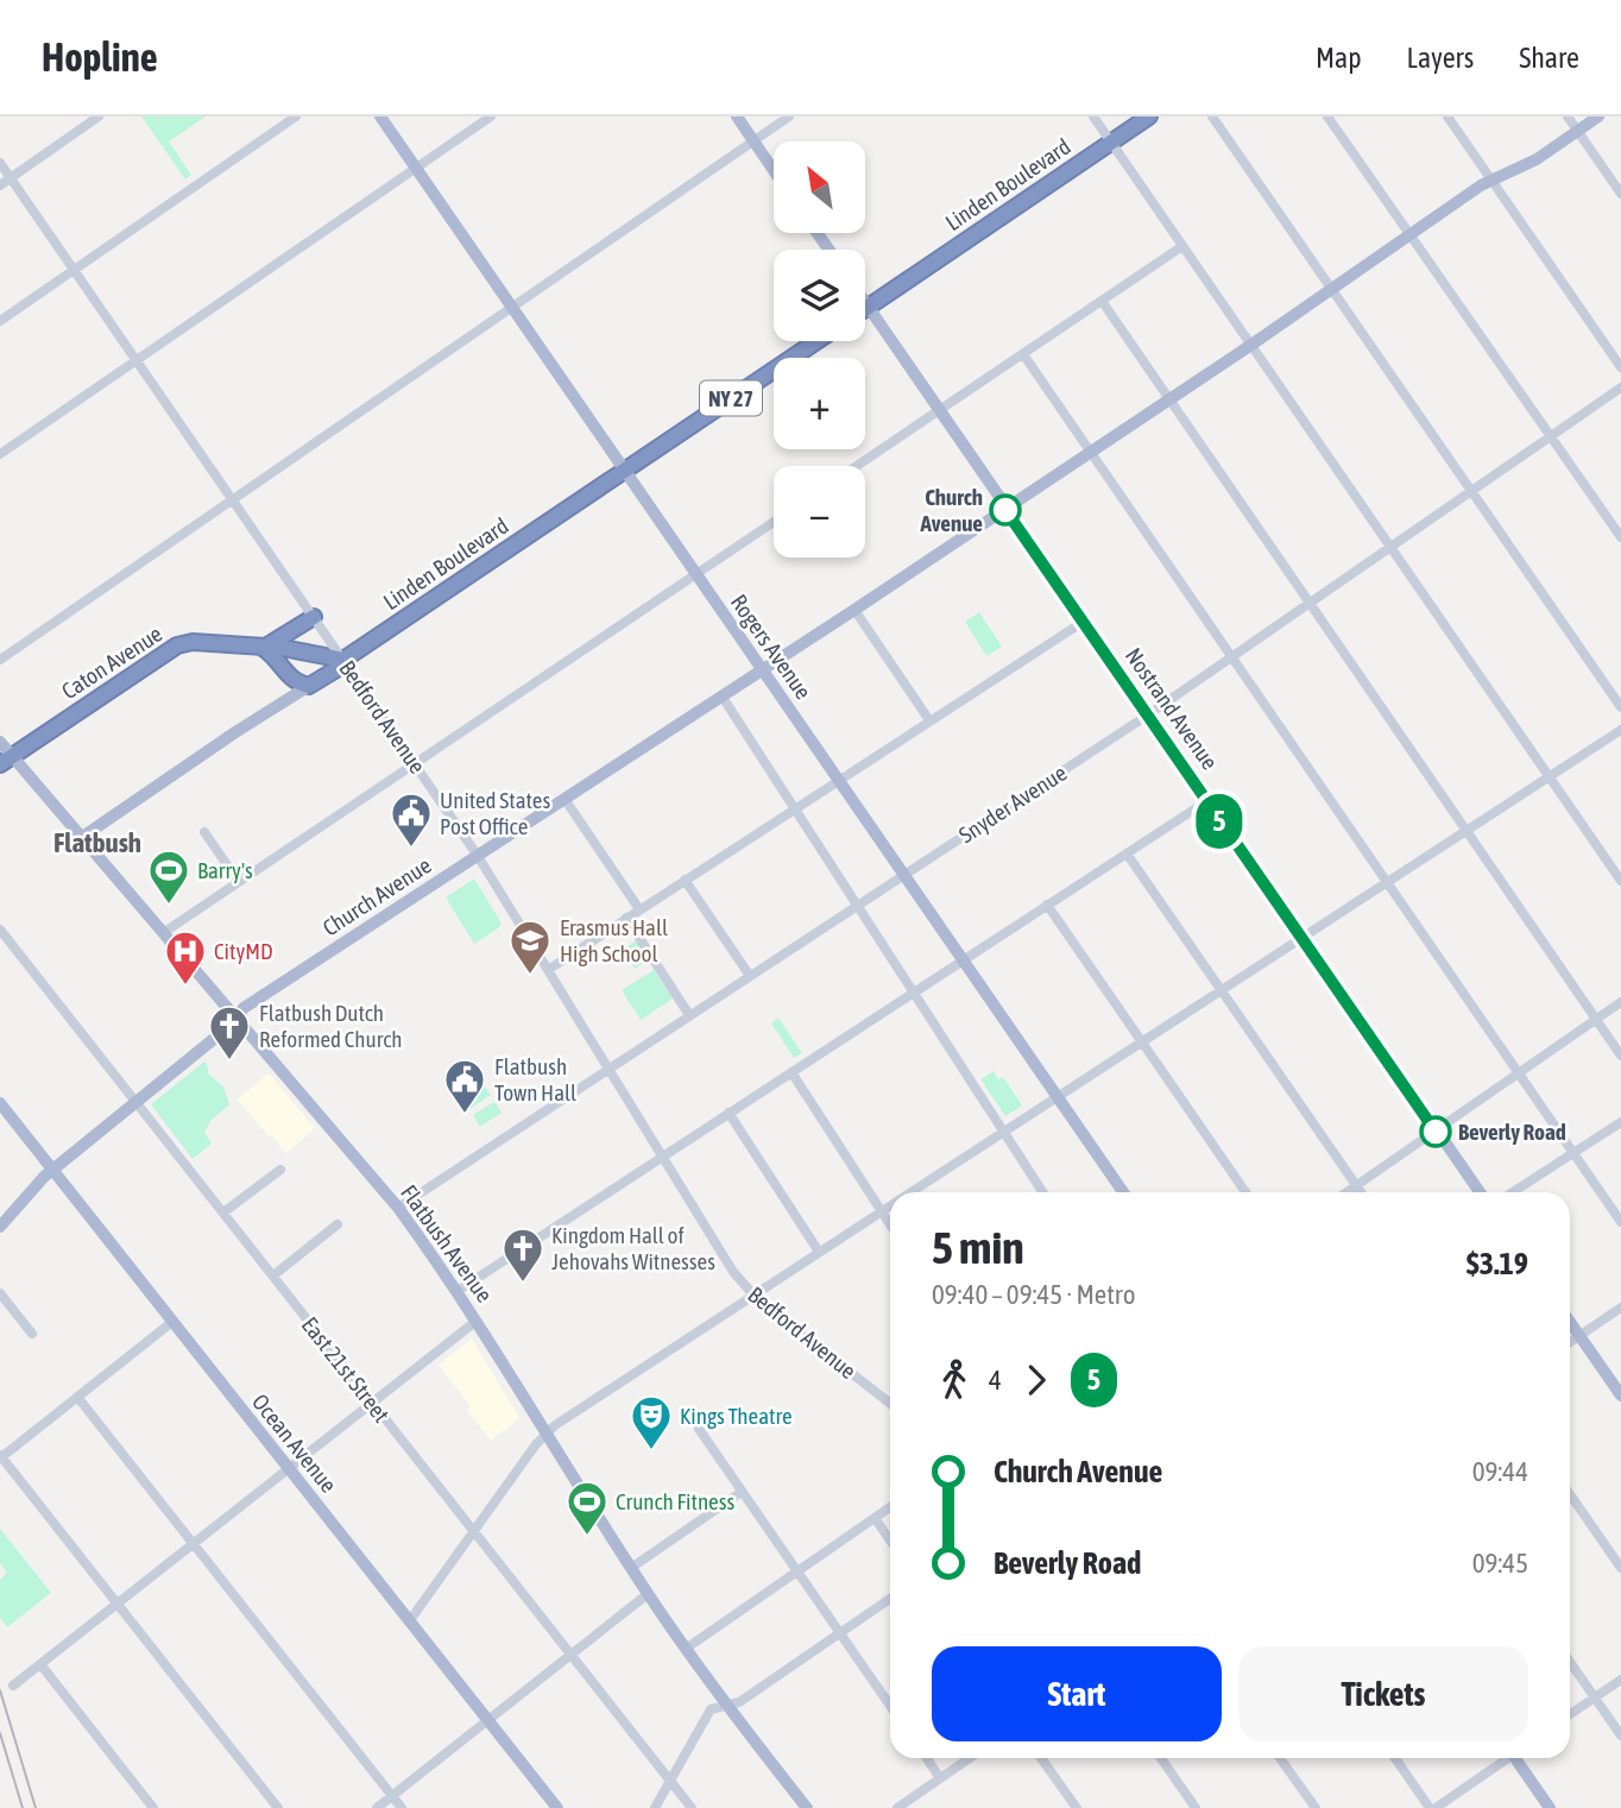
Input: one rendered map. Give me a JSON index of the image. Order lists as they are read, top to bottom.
{
  "streets": {
    "highway": ["Linden Boulevard", "NY 27", "Caton Avenue"],
    "main road": [
      "Rogers Avenue",
      "Nostrand Avenue",
      "Church Avenue",
      "Flatbush Avenue",
      "Ocean Avenue"
    ],
    "street": ["Bedford Avenue", "Snyder Avenue", "East 21st Street"]
  },
  "crossings": [
    ["Linden Boulevard", "Rogers Avenue"],
    ["Linden Boulevard", "Caton Avenue"],
    ["Linden Boulevard", "Nostrand Avenue"],
    ["Linden Boulevard", "Bedford Avenue"],
    ["Linden Boulevard", "Flatbush Avenue"],
    ["Rogers Avenue", "Snyder Avenue"],
    ["Rogers Avenue", "Church Avenue"],
    ["Caton Avenue", "Bedford Avenue"],
    ["Caton Avenue", "Flatbush Avenue"],
    ["Nostrand Avenue", "Snyder Avenue"],
    ["Nostrand Avenue", "Church Avenue"],
    ["Bedford Avenue", "Snyder Avenue"],
    ["Bedford Avenue", "Church Avenue"],
    ["Snyder Avenue", "Flatbush Avenue"],
    ["Church Avenue", "Flatbush Avenue"],
    ["Church Avenue", "East 21st Street"],
    ["Church Avenue", "Ocean Avenue"]
  ],
  "districts": ["Flatbush"],
  "places": {
    "other": ["Church Avenue", "Beverly Road"],
    "public building": ["United States Post Office", "Flatbush Town Hall"],
    "sports": ["Barry's", "Crunch Fitness"],
    "school or university": ["Erasmus Hall High School"],
    "hospital": ["CityMD"],
    "church": ["Flatbush Dutch Reformed Church", "Kingdom Hall of Jehovahs Witnesses"],
    "theatre": ["Kings Theatre"]
  },
  "lines": ["metro line 5"],
  "north": "top left",
  "page": {
    "header": "Hopline",
    "nav": ["Map", "Layers", "Share"],
    "on_map": "5",
    "map_buttons": ["+", "−"],
    "heading": ["5 min", "09:40 – 09:45 · Metro", "$3.19"],
    "legs": ["4", "5"],
    "list": [
      {
        "name": "Church Avenue",
        "value": "09:44"
      },
      {
        "name": "Beverly Road",
        "value": "09:45"
      }
    ],
    "buttons": ["Start", "Tickets"]
  }
}
